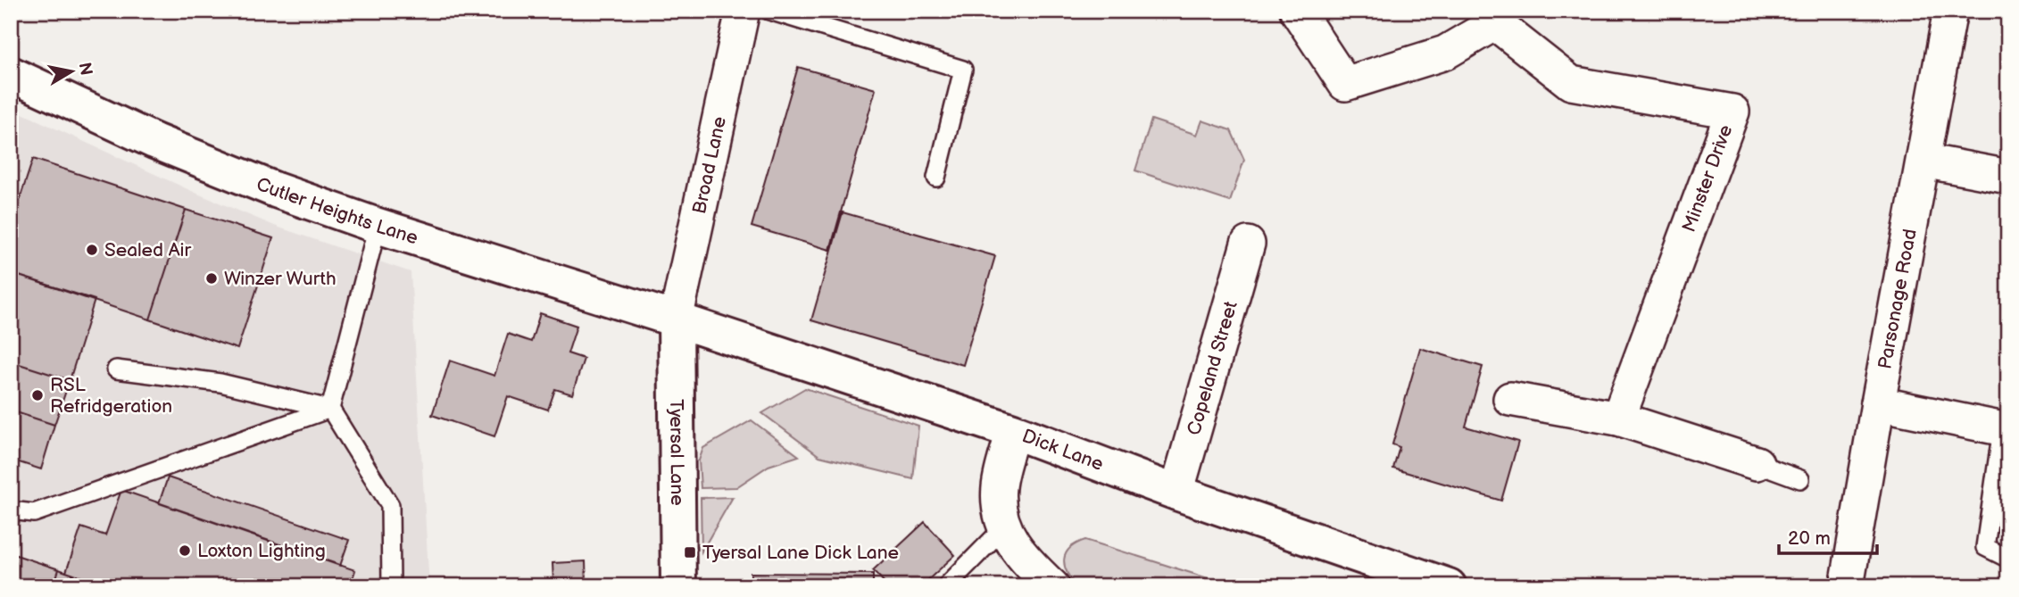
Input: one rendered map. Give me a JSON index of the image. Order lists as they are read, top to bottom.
{
  "streets": {
    "street": [
      "Broad Lane",
      "Minster Drive",
      "Cutler Heights Lane",
      "Parsonage Road",
      "Copeland Street",
      "Dick Lane",
      "Tyersal Lane"
    ]
  },
  "crossings": [
    ["Broad Lane", "Cutler Heights Lane"],
    ["Broad Lane", "Dick Lane"],
    ["Broad Lane", "Tyersal Lane"],
    ["Cutler Heights Lane", "Dick Lane"],
    ["Cutler Heights Lane", "Tyersal Lane"],
    ["Copeland Street", "Dick Lane"],
    ["Dick Lane", "Tyersal Lane"]
  ],
  "places": {
    "other": [
      "Sealed Air",
      "Winzer Wurth",
      "RSL Refridgeration",
      "Loxton Lighting"
    ],
    "transit": ["Tyersal Lane Dick Lane"]
  },
  "scale_bar": "20 m",
  "north": "right"
}
